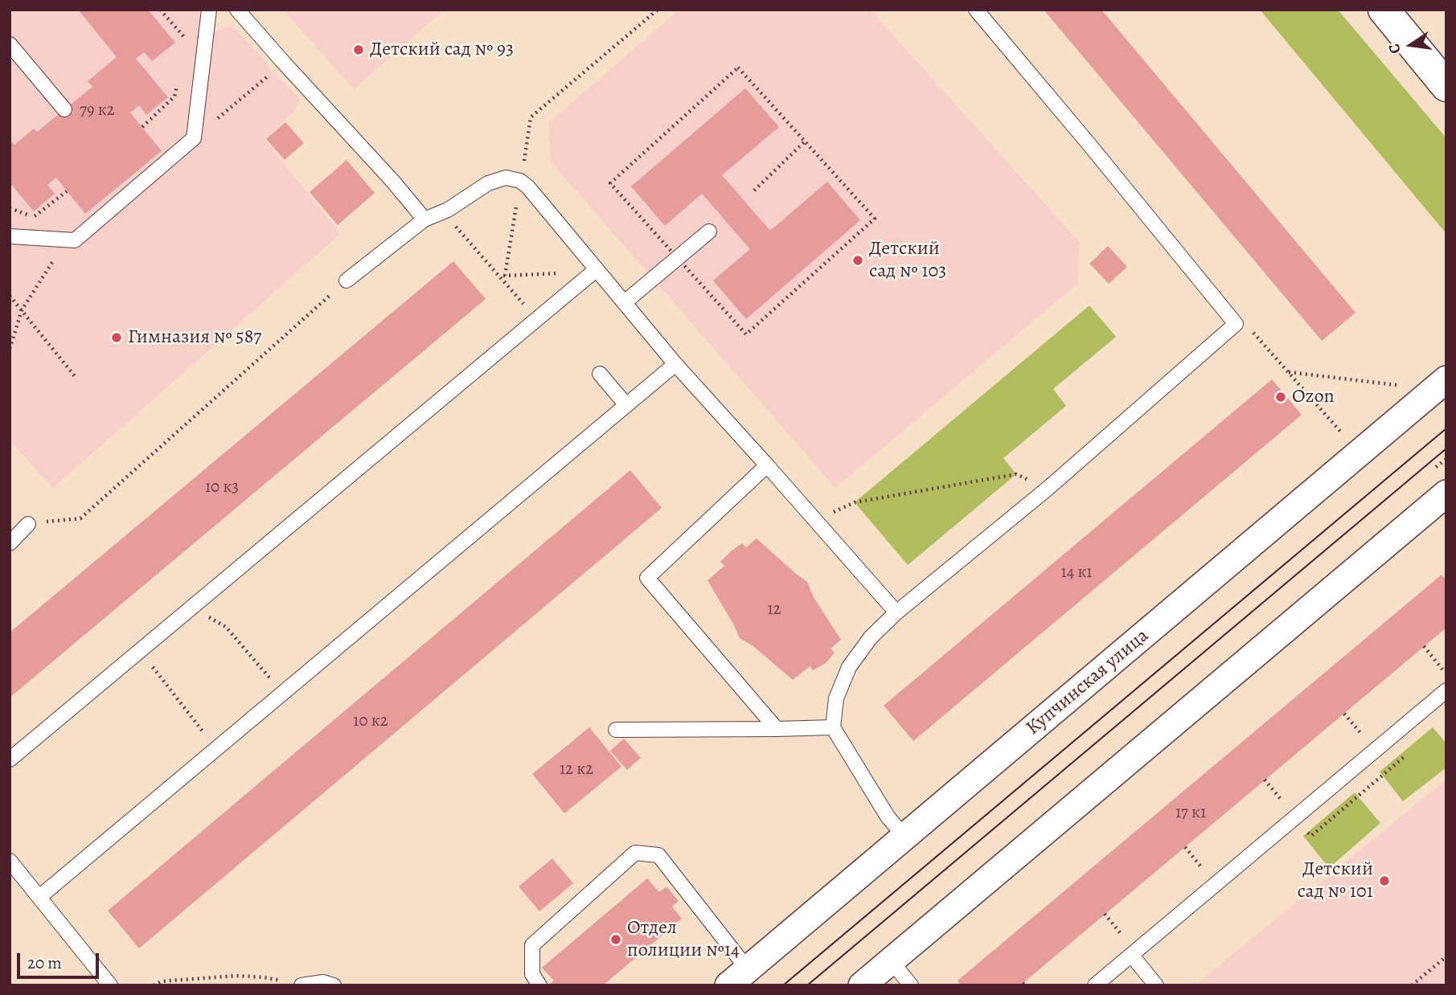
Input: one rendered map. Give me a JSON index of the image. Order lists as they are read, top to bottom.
{
  "streets": {
    "street": ["Купчинская улица"]
  },
  "places": [
    "Детский сад № 93",
    "Детский сад № 103",
    "Гимназия № 587",
    "Ozon",
    "Детский сад № 101",
    "Отдел полиции №14"
  ],
  "house_numbers": [
    "79 к2",
    "10 к3",
    "14 к1",
    "12",
    "10 к2",
    "12 к2",
    "17 к1"
  ],
  "scale_bar": "20 m",
  "north": "left"
}
